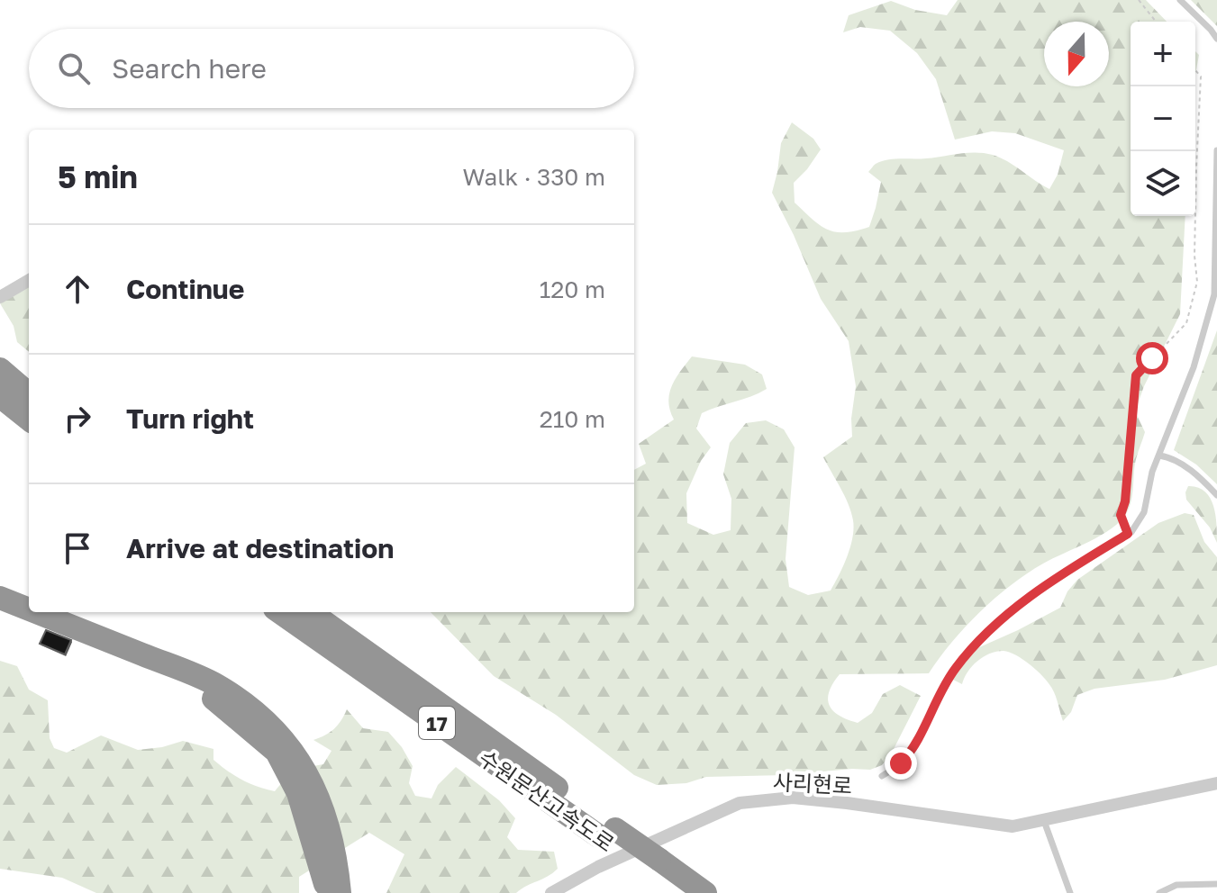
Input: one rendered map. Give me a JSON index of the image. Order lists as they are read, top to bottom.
{
  "streets": {
    "highway": ["17", "수원문산고속도로"],
    "street": ["사리현로"]
  },
  "north": "bottom",
  "page": {
    "map_buttons": ["+", "−"],
    "search": "Search here",
    "heading": ["5 min", "Walk · 330 m"],
    "list": [
      ["Continue", "120 m"],
      ["Turn right", "210 m"],
      "Arrive at destination"
    ]
  }
}
